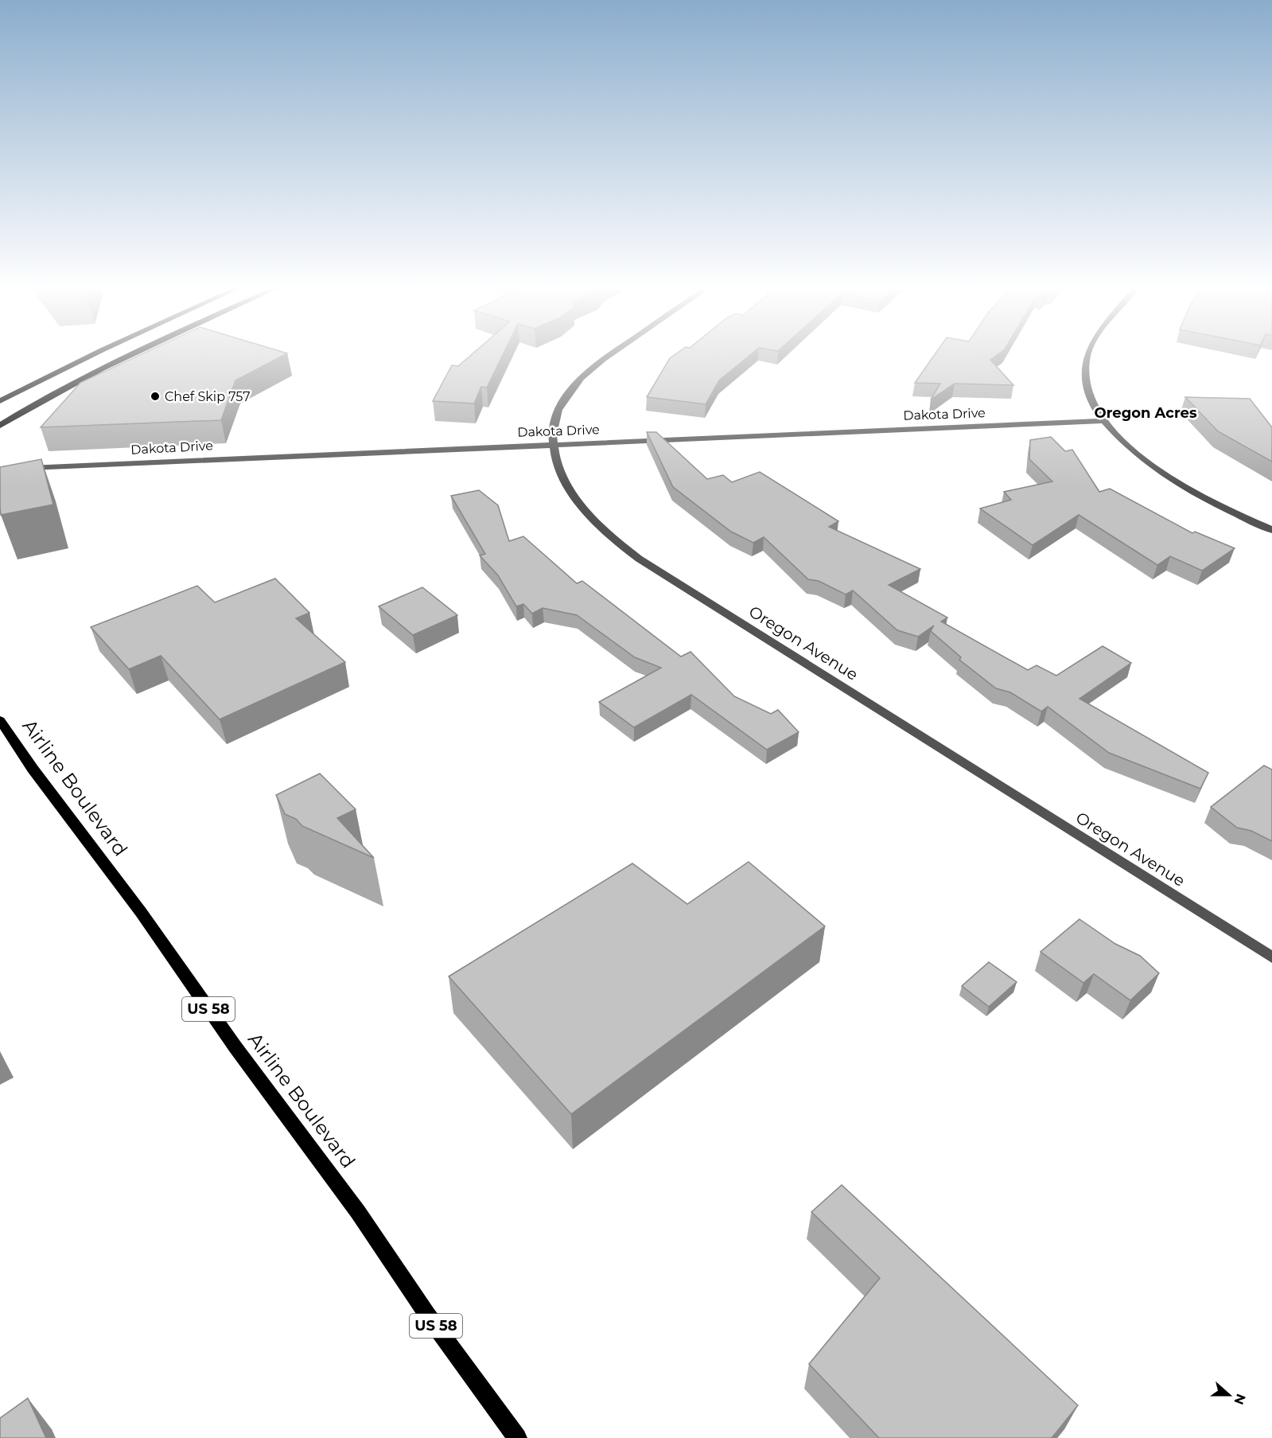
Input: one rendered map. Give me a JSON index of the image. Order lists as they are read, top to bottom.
{
  "streets": {
    "main road": ["Airline Boulevard", "US 58"],
    "street": ["Dakota Drive", "Oregon Avenue"]
  },
  "crossings": [
    ["Dakota Drive", "Oregon Avenue"]
  ],
  "districts": ["Oregon Acres"],
  "places": ["Chef Skip 757"],
  "north": "right"
}
